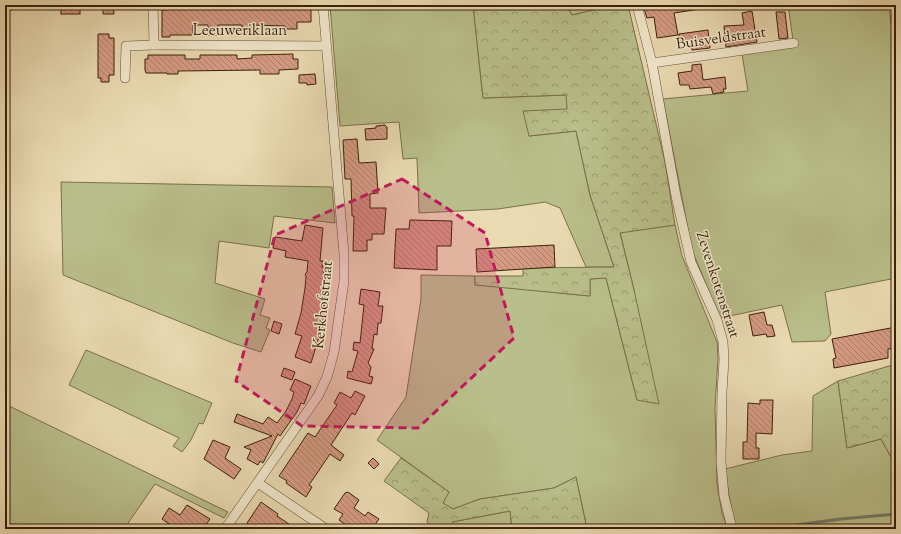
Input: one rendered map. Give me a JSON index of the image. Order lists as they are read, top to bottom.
{
  "streets": {
    "street": [
      "Leeuweriklaan",
      "Buisveldstraat",
      "Zevenkotenstraat",
      "Kerkhofstraat"
    ]
  },
  "crossings": [
    ["Leeuweriklaan", "Kerkhofstraat"],
    ["Buisveldstraat", "Zevenkotenstraat"]
  ]
}
